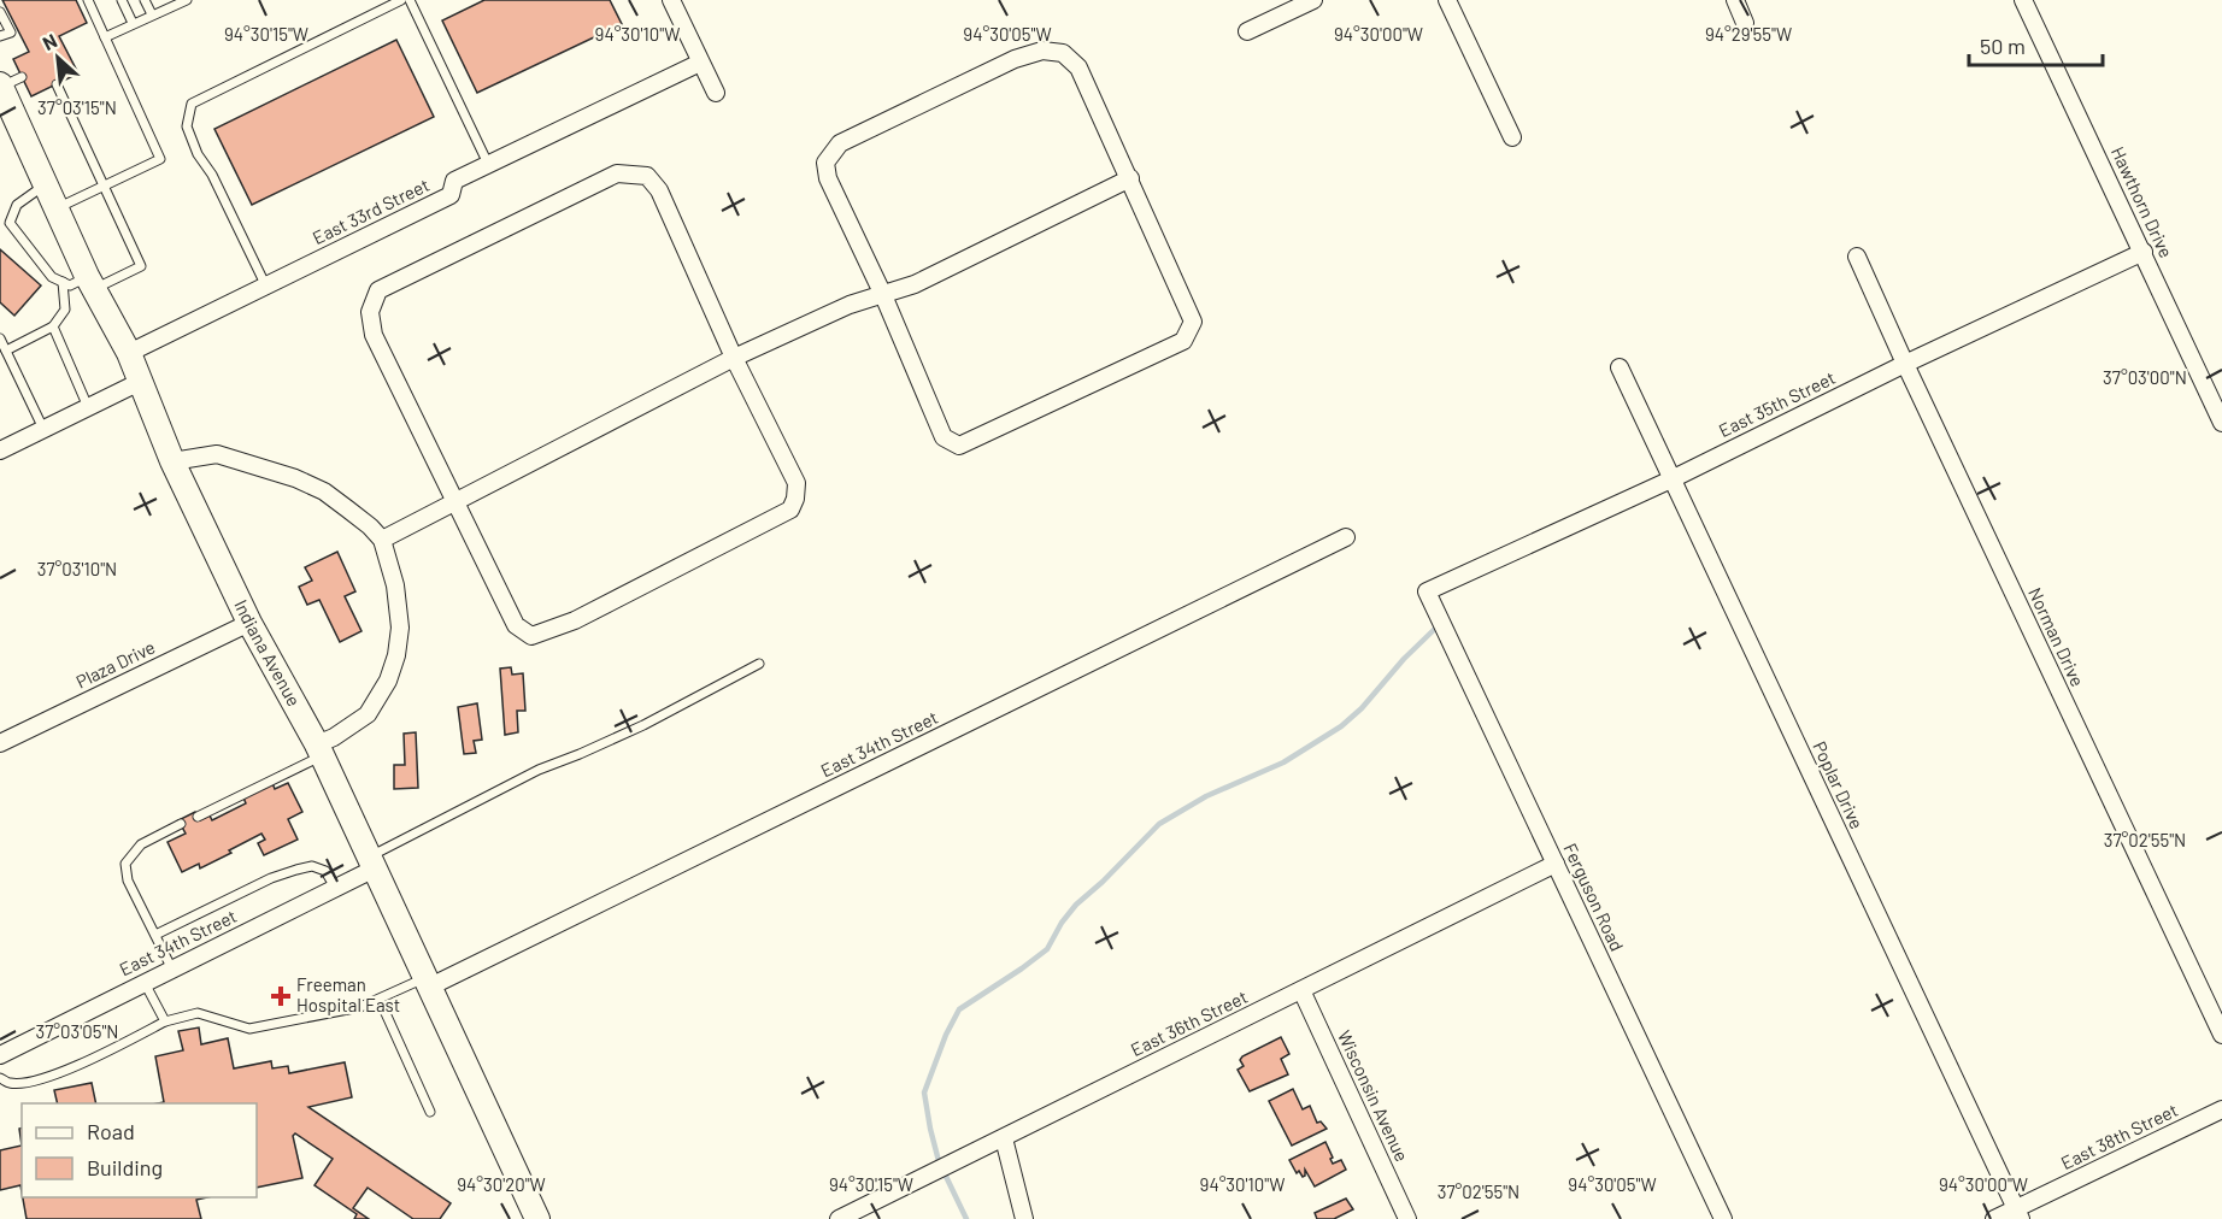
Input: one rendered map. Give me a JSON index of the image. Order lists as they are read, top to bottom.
{
  "streets": {
    "street": [
      "Hawthorn Drive",
      "East 33rd Street",
      "East 35th Street",
      "Norman Drive",
      "Indiana Avenue",
      "Plaza Drive",
      "East 34th Street",
      "Poplar Drive",
      "Ferguson Road",
      "East 36th Street",
      "Wisconsin Avenue",
      "East 38th Street"
    ]
  },
  "crossings": [
    ["Hawthorn Drive", "East 35th Street"],
    ["East 33rd Street", "Indiana Avenue"],
    ["East 35th Street", "Norman Drive"],
    ["East 35th Street", "Poplar Drive"],
    ["East 35th Street", "Ferguson Road"],
    ["Indiana Avenue", "Plaza Drive"],
    ["Indiana Avenue", "East 34th Street"],
    ["Poplar Drive", "East 38th Street"],
    ["Ferguson Road", "East 36th Street"],
    ["East 36th Street", "Wisconsin Avenue"]
  ],
  "places": {
    "health": ["Freeman Hospital East"]
  },
  "legend": ["Road", "Building"],
  "scale_bar": "50 m",
  "north": "top left",
  "coordinates": [
    "94°30'15\"W",
    "94°30'10\"W",
    "94°30'05\"W",
    "94°30'00\"W",
    "94°29'55\"W",
    "37°03'15\"N",
    "37°03'00\"N",
    "37°03'10\"N",
    "37°02'55\"N",
    "37°03'05\"N",
    "94°30'20\"W"
  ]
}
